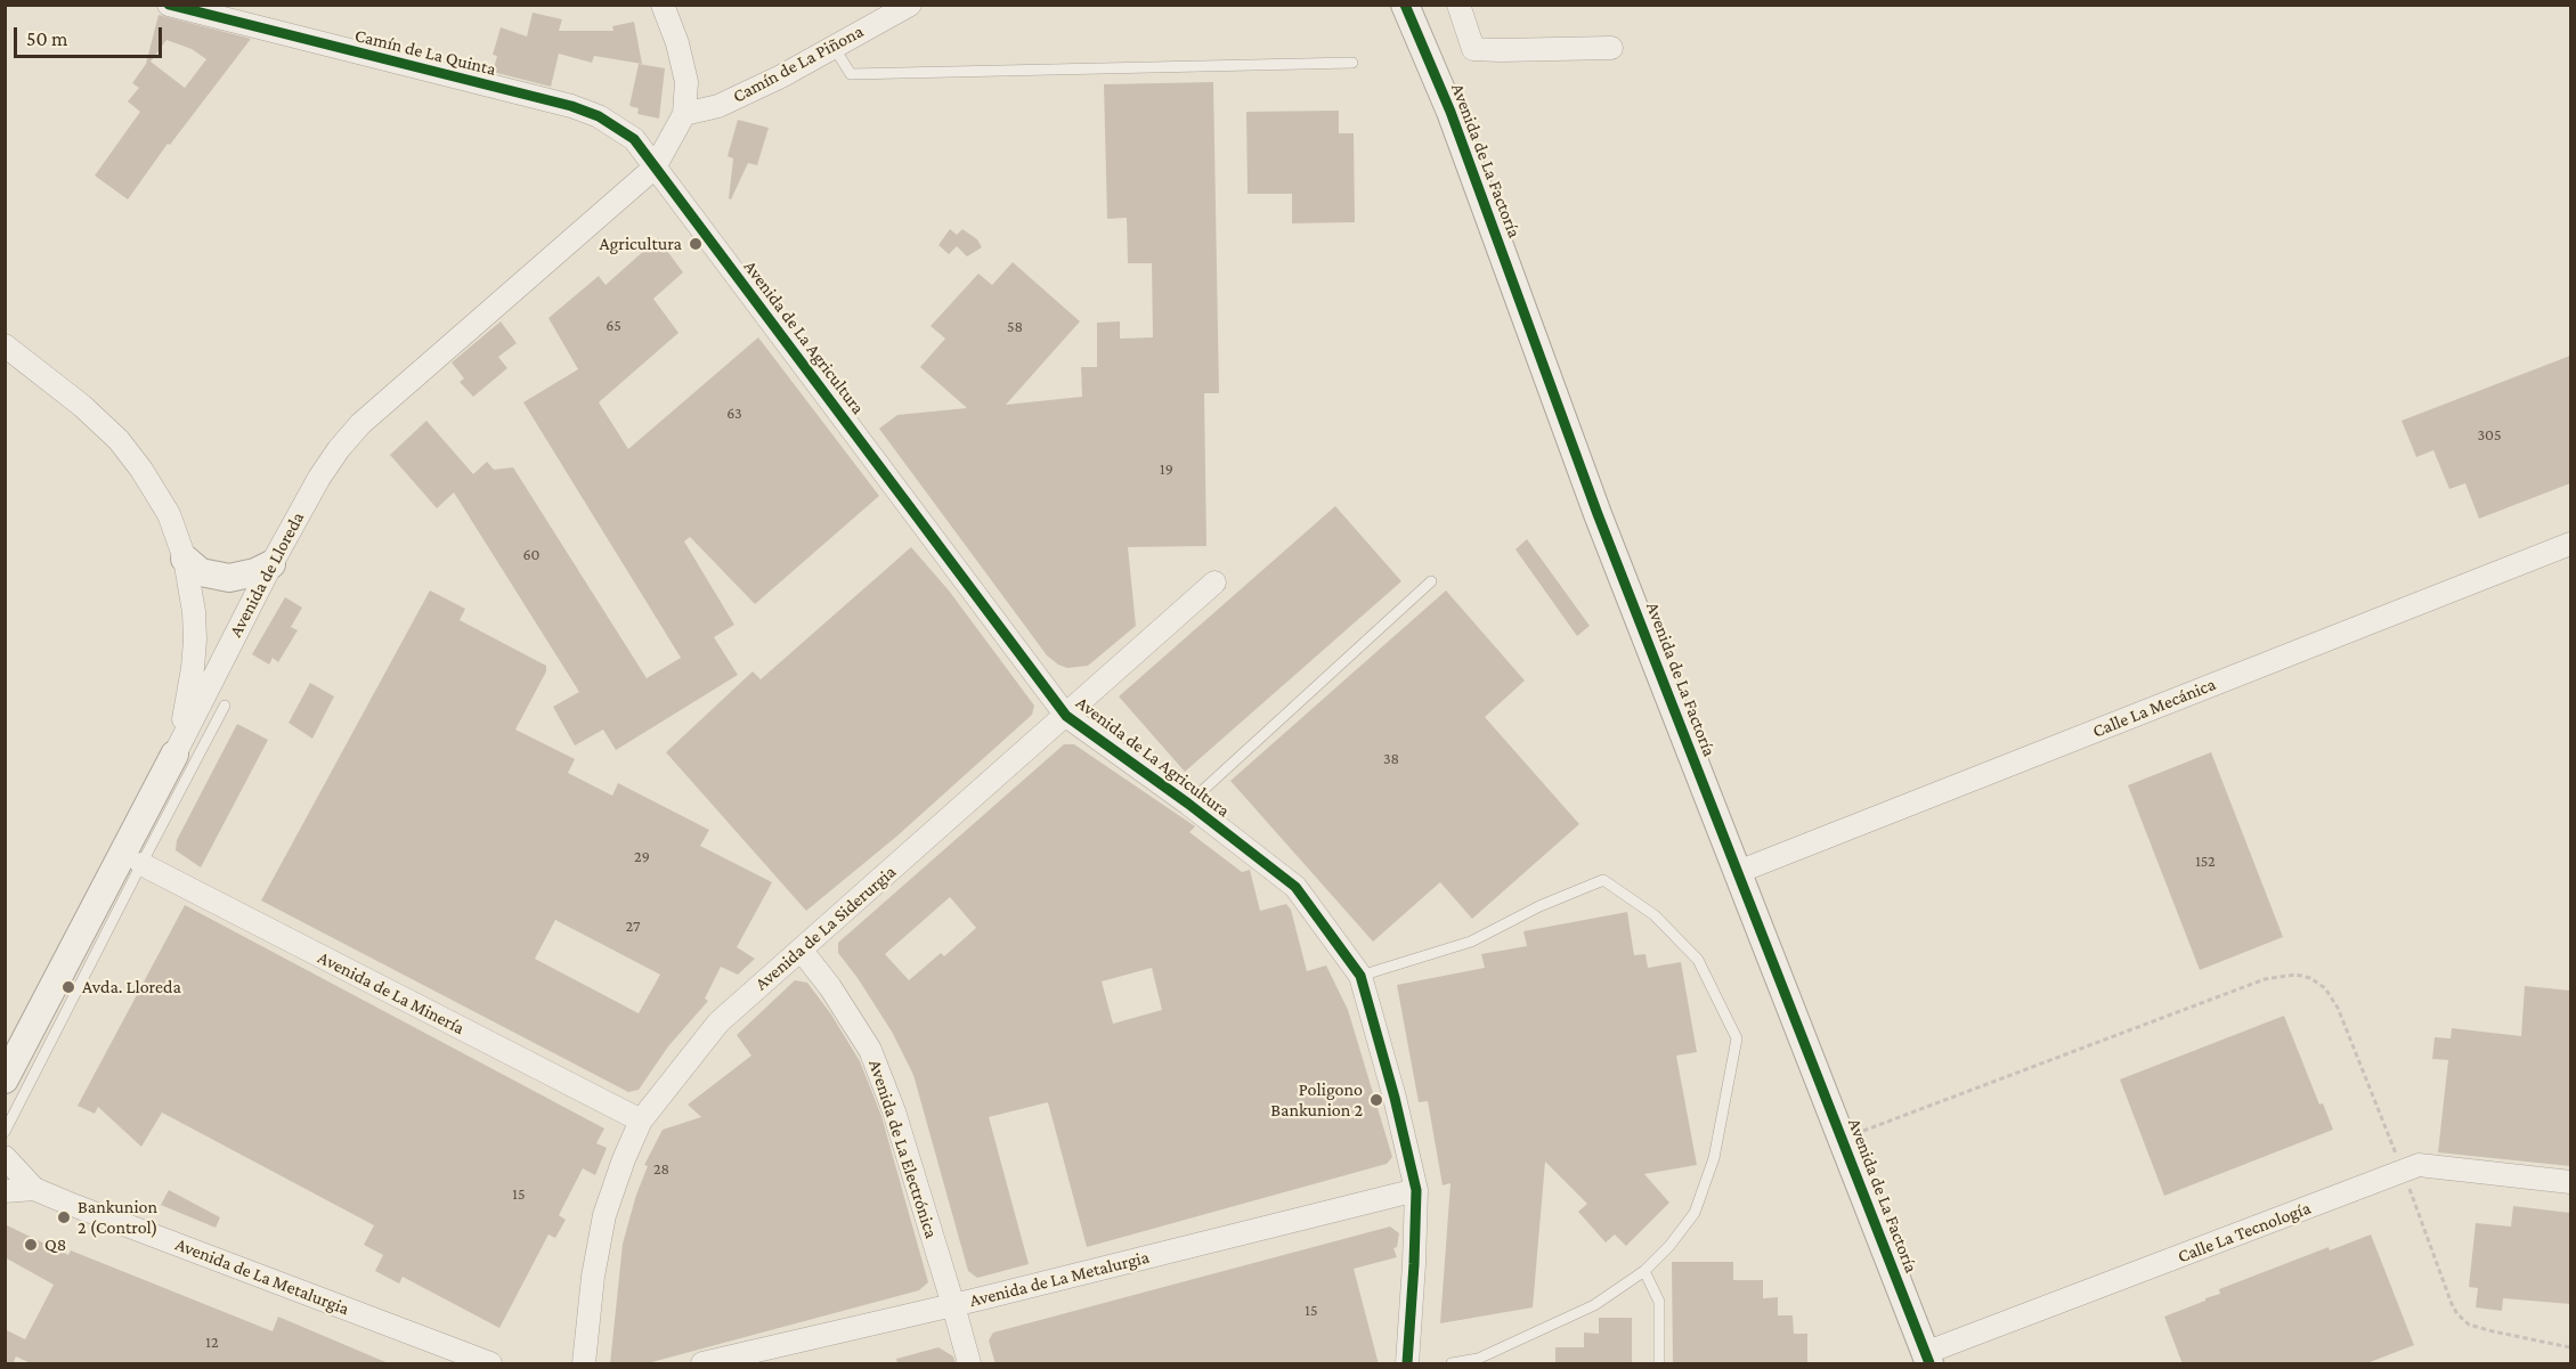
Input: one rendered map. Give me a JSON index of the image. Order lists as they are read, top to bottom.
{
  "streets": {
    "street": [
      "Camín de La Quinta",
      "Camín de La Piñona",
      "Avenida de La Factoría",
      "Avenida de La Agricultura",
      "Avenida de Lloreda",
      "Calle La Mecánica",
      "Avenida de La Siderurgia",
      "Avenida de La Minería",
      "Avenida de La Electrónica",
      "Calle La Tecnología",
      "Avenida de La Metalurgia"
    ]
  },
  "crossings": [
    ["Camín de La Quinta", "Avenida de La Agricultura"],
    ["Camín de La Quinta", "Avenida de Lloreda"],
    ["Camín de La Piñona", "Avenida de Lloreda"],
    ["Avenida de La Factoría", "Calle La Mecánica"],
    ["Avenida de La Factoría", "Calle La Tecnología"],
    ["Avenida de La Agricultura", "Avenida de Lloreda"],
    ["Avenida de La Agricultura", "Avenida de La Siderurgia"],
    ["Avenida de La Agricultura", "Avenida de La Metalurgia"],
    ["Avenida de La Siderurgia", "Avenida de La Minería"],
    ["Avenida de La Siderurgia", "Avenida de La Electrónica"],
    ["Avenida de La Electrónica", "Avenida de La Metalurgia"]
  ],
  "places": [
    "Agricultura",
    "Avda. Lloreda",
    "Poligono Bankunion 2",
    "Bankunion 2 (Control)",
    "Q8"
  ],
  "house_numbers": [
    "65",
    "58",
    "63",
    "305",
    "19",
    "60",
    "38",
    "29",
    "152",
    "27",
    "28",
    "15",
    "15",
    "12"
  ],
  "scale_bar": "50 m"
}
